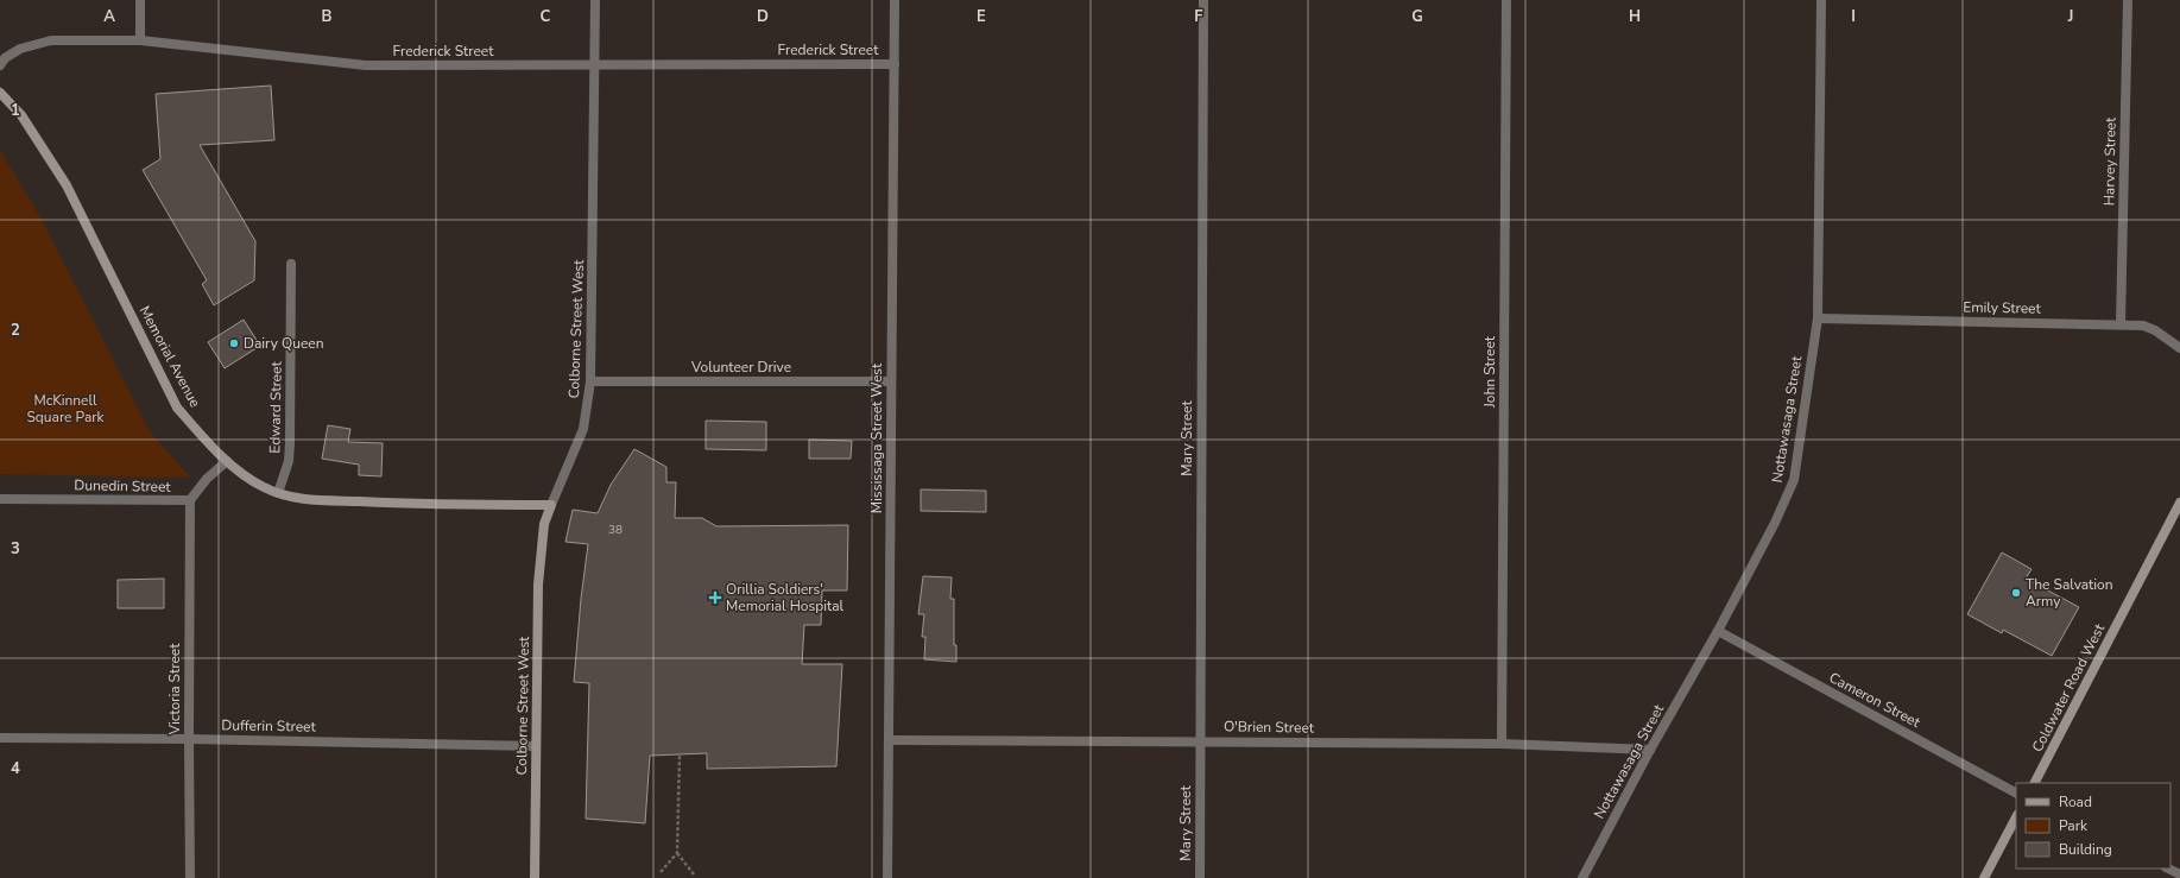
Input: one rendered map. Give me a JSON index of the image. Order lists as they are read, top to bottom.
{
  "streets": {
    "main road": ["Colborne Street West", "Memorial Avenue", "Coldwater Road West"],
    "street": [
      "Frederick Street",
      "Harvey Street",
      "Emily Street",
      "Volunteer Drive",
      "John Street",
      "Edward Street",
      "Nottawasaga Street",
      "Mississaga Street West",
      "Mary Street",
      "Dunedin Street",
      "Victoria Street",
      "Cameron Street",
      "Dufferin Street",
      "O'Brien Street"
    ]
  },
  "crossings": [
    ["Frederick Street", "Colborne Street West"],
    ["Frederick Street", "Mississaga Street West"],
    ["Harvey Street", "Emily Street"],
    ["Emily Street", "Nottawasaga Street"],
    ["Colborne Street West", "Memorial Avenue"],
    ["Colborne Street West", "Volunteer Drive"],
    ["Colborne Street West", "Dufferin Street"],
    ["Memorial Avenue", "Edward Street"],
    ["Memorial Avenue", "Dunedin Street"],
    ["Volunteer Drive", "Mississaga Street West"],
    ["John Street", "O'Brien Street"],
    ["Nottawasaga Street", "Cameron Street"],
    ["Nottawasaga Street", "O'Brien Street"],
    ["Mississaga Street West", "O'Brien Street"],
    ["Mary Street", "O'Brien Street"],
    ["Dunedin Street", "Victoria Street"],
    ["Victoria Street", "Dufferin Street"]
  ],
  "parks": ["McKinnell Square Park"],
  "places": {
    "other": ["Dairy Queen", "The Salvation Army"],
    "health": ["Orillia Soldiers' Memorial Hospital"]
  },
  "house_numbers": ["38"],
  "legend": ["Road", "Park", "Building"],
  "grid": {
    "columns": [
      "A",
      "B",
      "C",
      "D",
      "E",
      "F",
      "G",
      "H",
      "I",
      "J"
    ],
    "rows": [
      "1",
      "2",
      "3",
      "4"
    ]
  }
}
